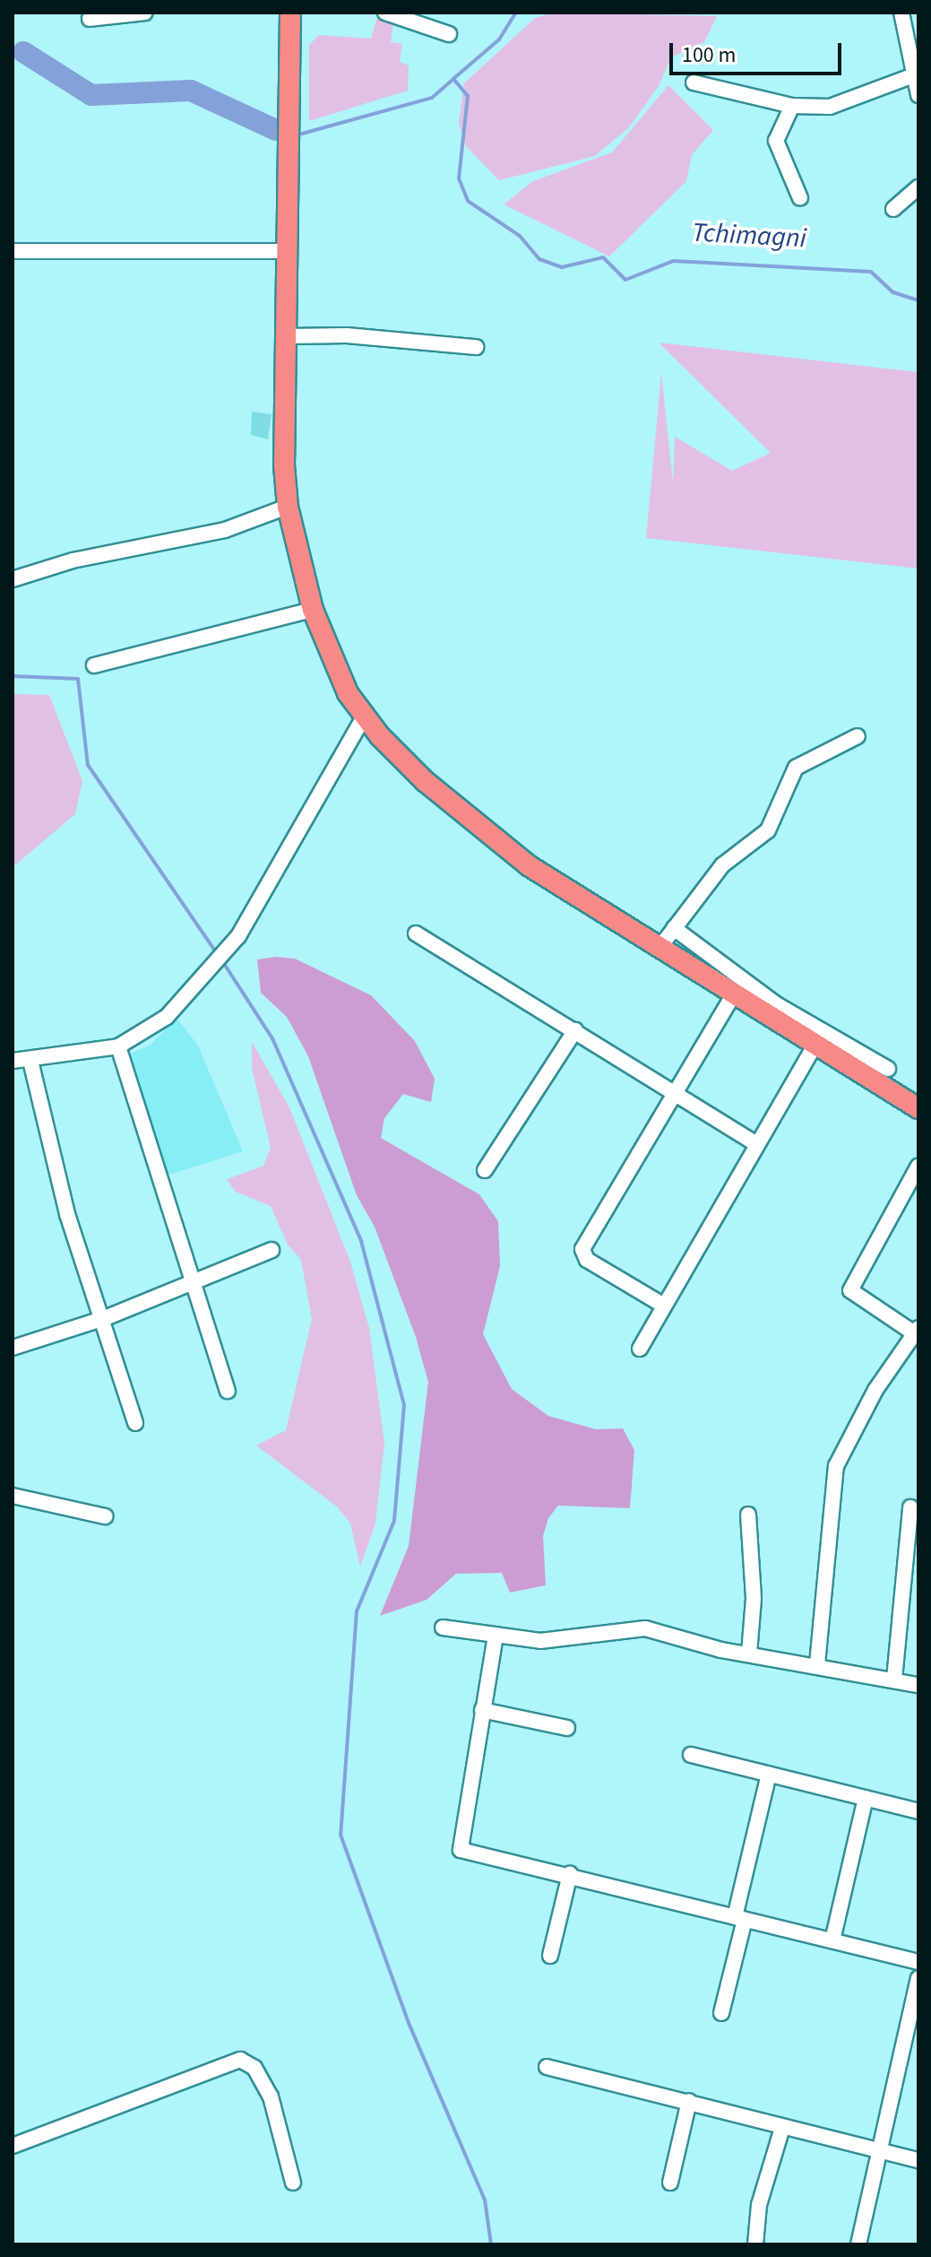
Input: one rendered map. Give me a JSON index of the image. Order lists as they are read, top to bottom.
{
  "water": ["Tchimagni"],
  "scale_bar": "100 m"
}
